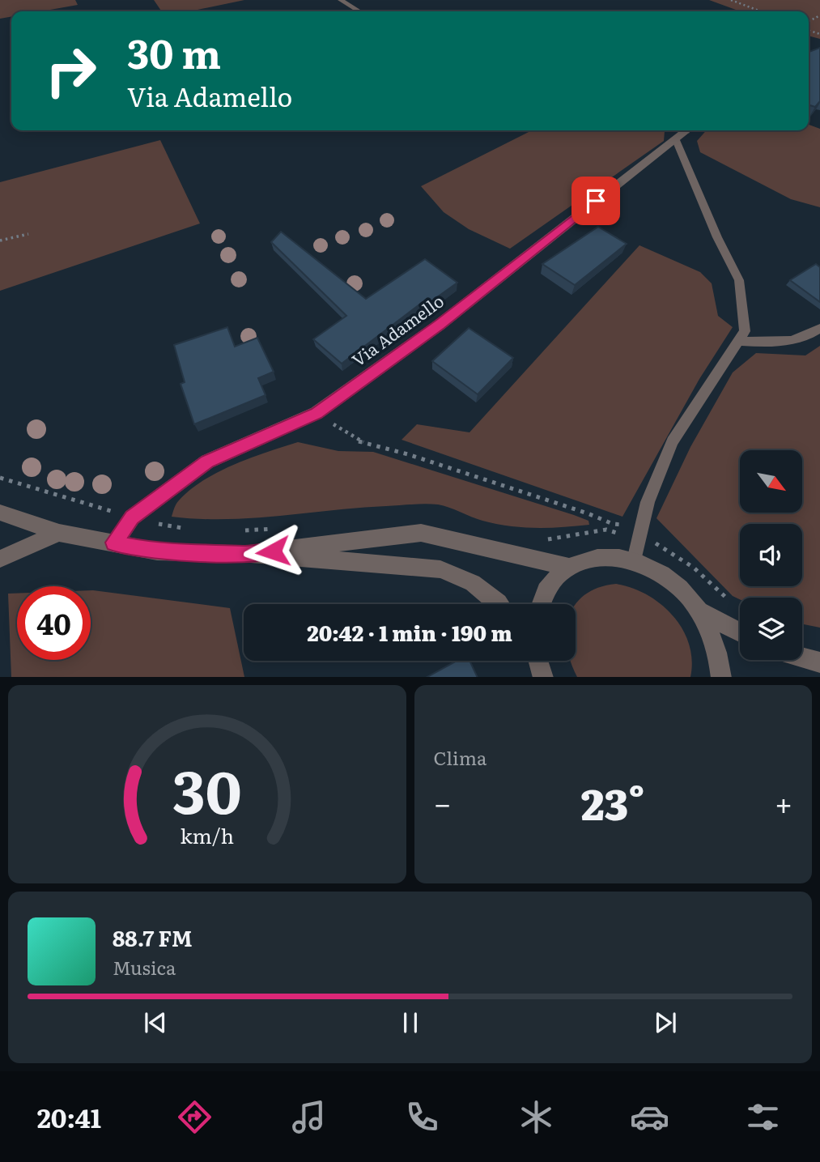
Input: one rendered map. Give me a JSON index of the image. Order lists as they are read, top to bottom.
{
  "streets": {
    "street": ["Via Adamello"]
  },
  "north": "bottom right",
  "page": {
    "turn": ["30 m", "Via Adamello"],
    "limit": "40",
    "trip": "20:42 · 1 min · 190 m",
    "tile": "Clima",
    "heat": ["−", "23°", "+"],
    "song": ["88.7 FM", "Musica"],
    "tabs": "20:41",
    "gauge": ["30", "km/h"]
  }
}
